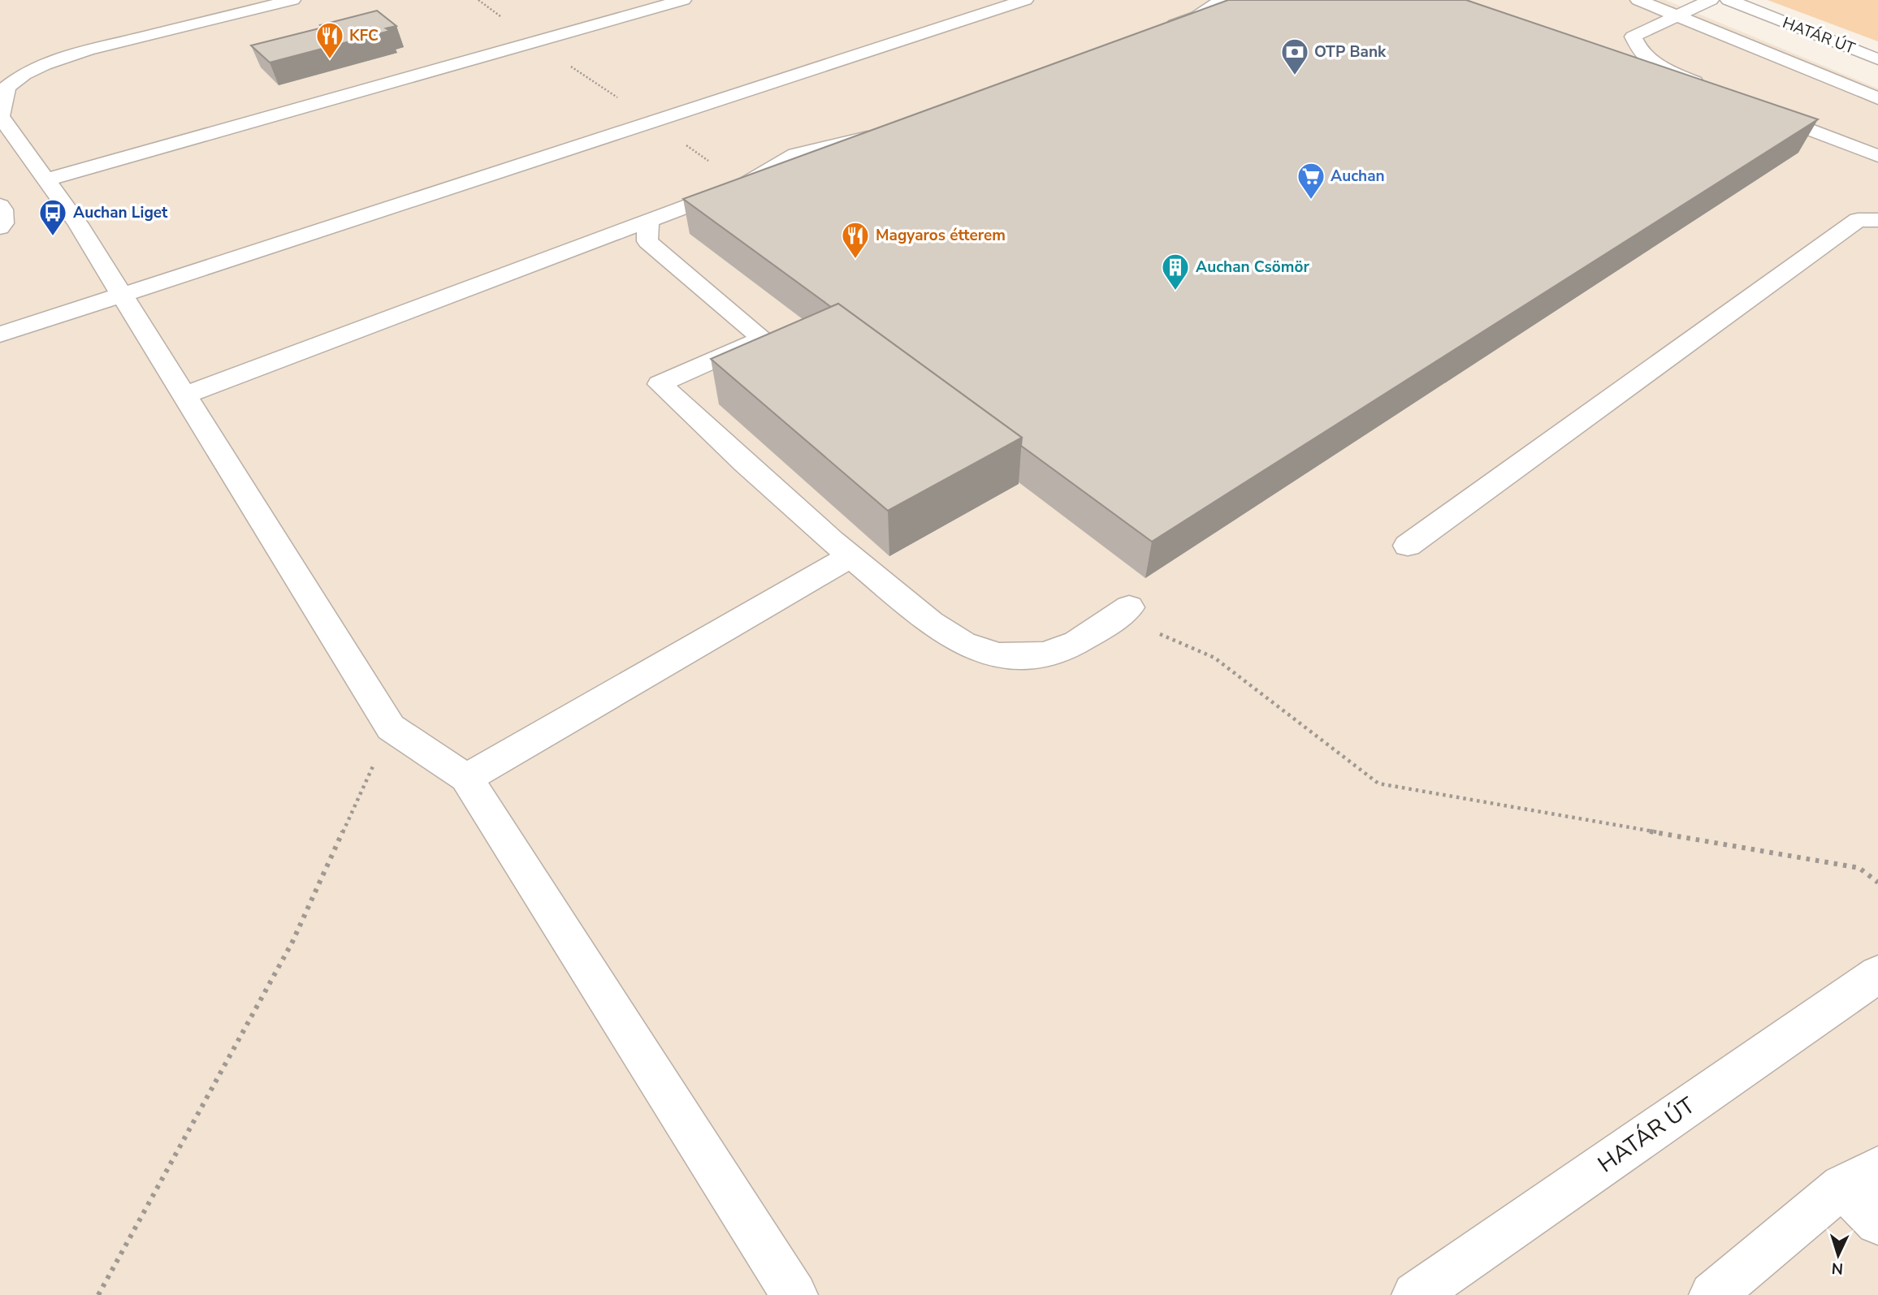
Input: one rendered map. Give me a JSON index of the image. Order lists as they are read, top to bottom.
{
  "streets": {
    "street": ["HATÁR ÚT"]
  },
  "places": {
    "restaurant": ["KFC", "Magyaros étterem"],
    "bank": ["OTP Bank"],
    "supermarket": ["Auchan"],
    "bus stop": ["Auchan Liget"],
    "building": ["Auchan Csömör"]
  },
  "north": "bottom"
}
